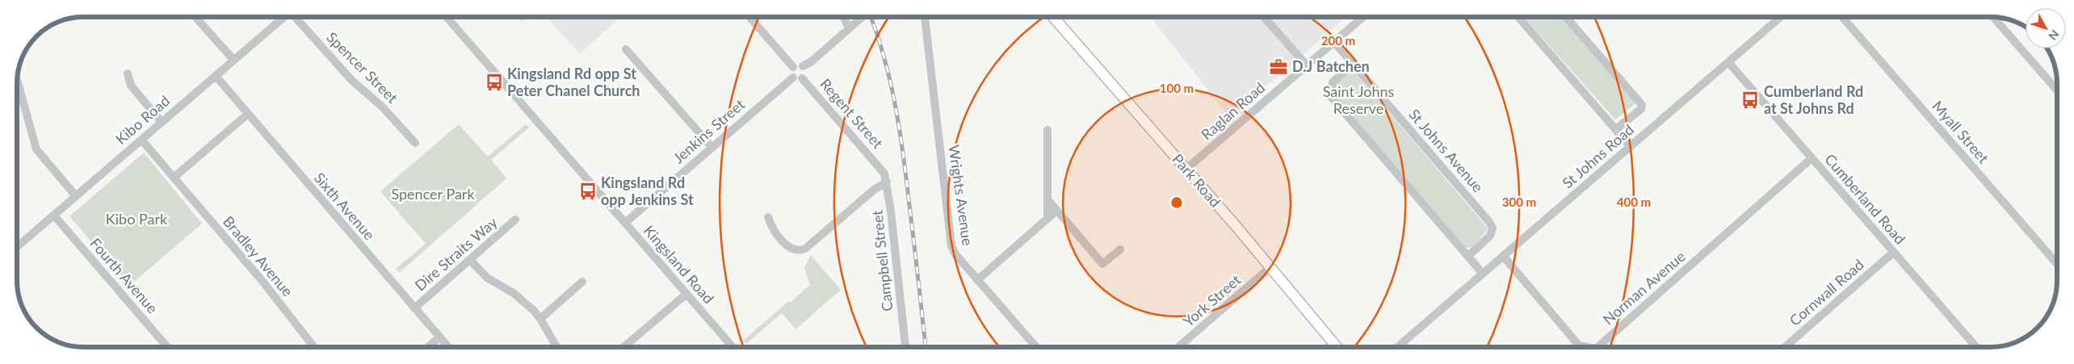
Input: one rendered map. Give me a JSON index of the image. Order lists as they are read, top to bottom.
{
  "streets": {
    "main road": ["Park Road"],
    "street": [
      "Spencer Street",
      "Raglan Road",
      "Regent Street",
      "Kibo Road",
      "Jenkins Street",
      "Myall Street",
      "St Johns Avenue",
      "St Johns Road",
      "Wrights Avenue",
      "Cumberland Road",
      "Sixth Avenue",
      "Dire Straits Way",
      "Bradley Avenue",
      "Campbell Street",
      "Kingsland Road",
      "Fourth Avenue",
      "Norman Avenue",
      "Cornwall Road",
      "York Street"
    ]
  },
  "crossings": [
    ["Raglan Road", "St Johns Avenue"],
    ["Raglan Road", "Park Road"],
    ["Regent Street", "Jenkins Street"],
    ["Regent Street", "Campbell Street"],
    ["Kibo Road", "Sixth Avenue"],
    ["Kibo Road", "Bradley Avenue"],
    ["Kibo Road", "Fourth Avenue"],
    ["Jenkins Street", "Kingsland Road"],
    ["St Johns Road", "Cumberland Road"],
    ["St Johns Road", "Norman Avenue"],
    ["Park Road", "York Street"],
    ["Cumberland Road", "Norman Avenue"],
    ["Cumberland Road", "Cornwall Road"],
    ["Sixth Avenue", "Dire Straits Way"]
  ],
  "parks": ["Saint Johns Reserve", "Spencer Park", "Kibo Park"],
  "places": {
    "office": ["D.J Batchen"],
    "bus stop": ["Kingsland Rd opp St Peter Chanel Church", "Cumberland Rd at St Johns Rd", "Kingsland Rd opp Jenkins St"]
  },
  "north": "bottom right",
  "rings": [
    "200 m",
    "100 m",
    "300 m",
    "400 m"
  ]
}
